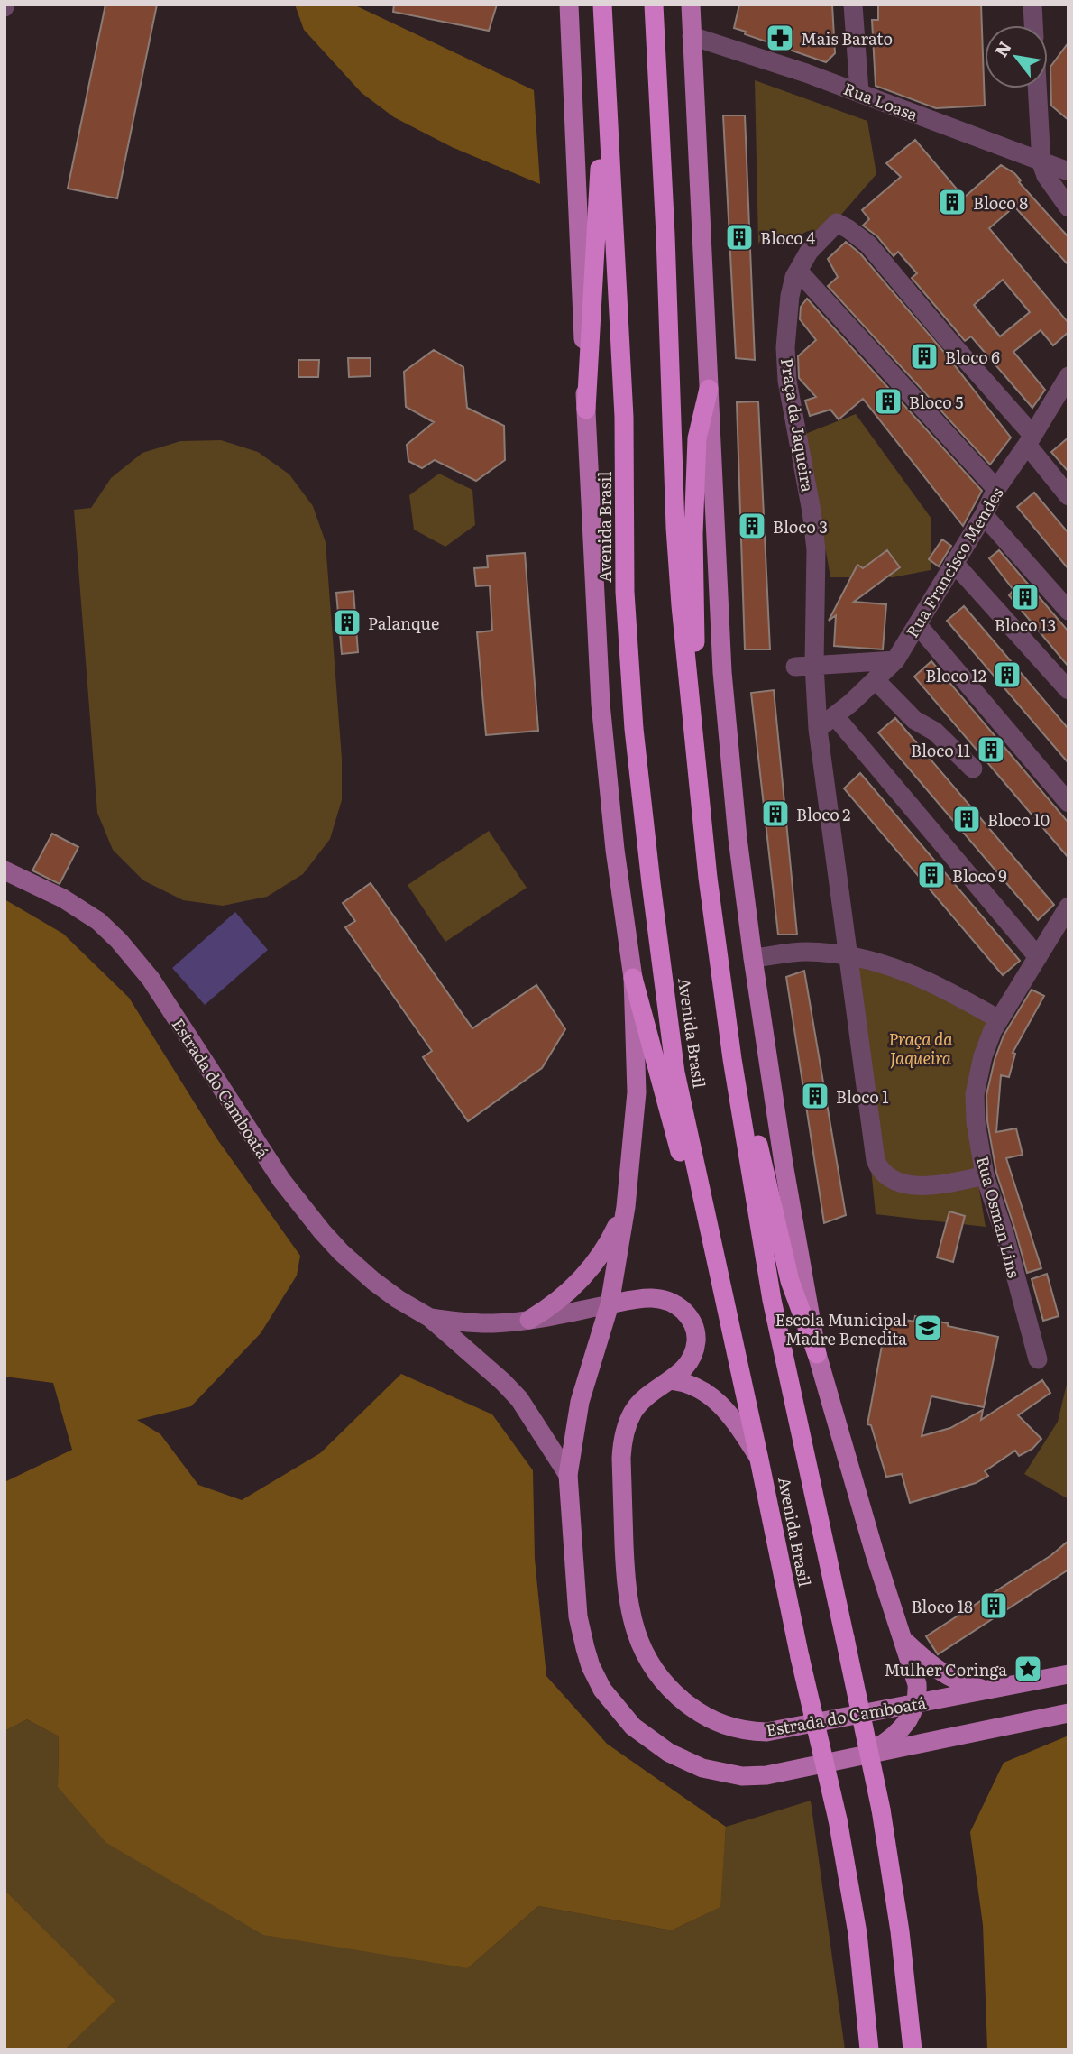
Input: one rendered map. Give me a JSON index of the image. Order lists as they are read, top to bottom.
{
  "streets": {
    "highway": ["Avenida Brasil"],
    "main road": ["Estrada do Camboatá"],
    "street": [
      "Rua Loasa",
      "Praça da Jaqueira",
      "Rua Francisco Mendes",
      "Rua Osman Lins"
    ]
  },
  "crossings": [
    ["Praça da Jaqueira", "Rua Francisco Mendes"],
    ["Praça da Jaqueira", "Rua Osman Lins"],
    ["Avenida Brasil", "Estrada do Camboatá"]
  ],
  "parks": ["Praça da Jaqueira"],
  "places": {
    "pharmacy": ["Mais Barato"],
    "building": [
      "Bloco 8",
      "Bloco 4",
      "Bloco 6",
      "Bloco 5",
      "Bloco 3",
      "Bloco 13",
      "Palanque",
      "Bloco 12",
      "Bloco 11",
      "Bloco 2",
      "Bloco 10",
      "Bloco 9",
      "Bloco 1",
      "Bloco 18"
    ],
    "school or university": ["Escola Municipal Madre Benedita"],
    "place": ["Mulher Coringa"]
  },
  "north": "top left"
}
